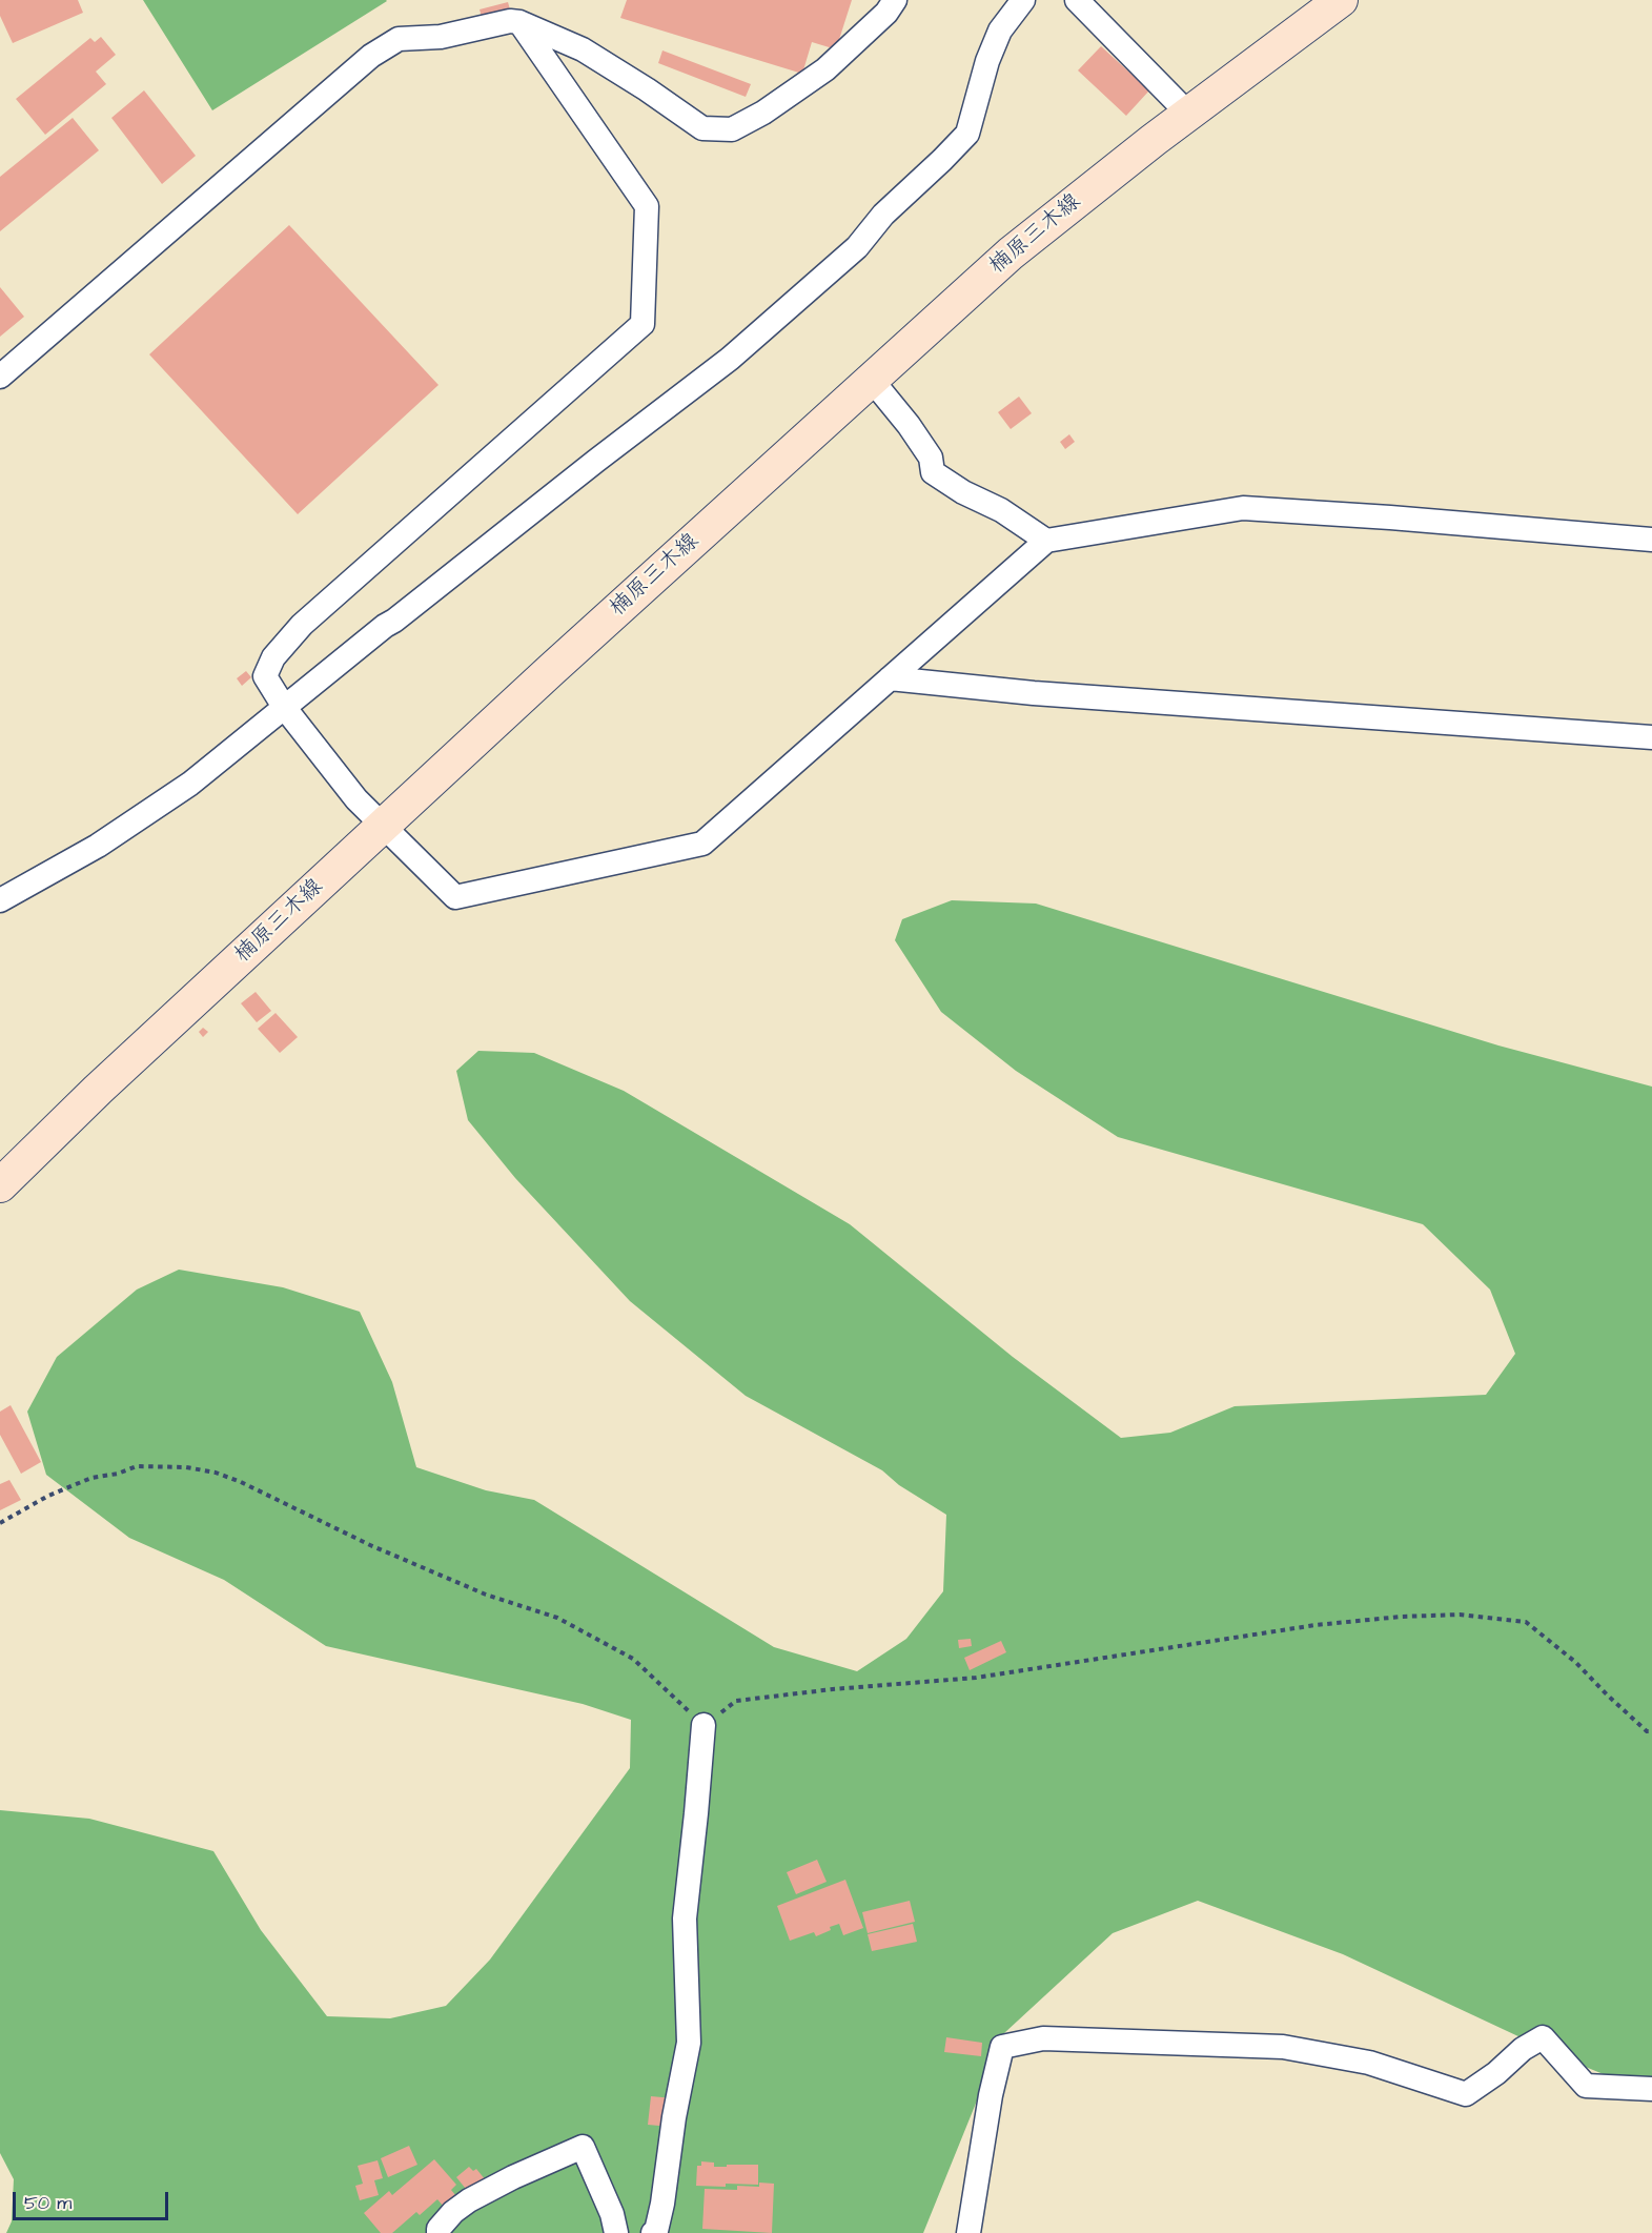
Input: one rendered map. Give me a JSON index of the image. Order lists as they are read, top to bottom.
{
  "streets": {
    "main road": ["楠原三木線"]
  },
  "scale_bar": "50 m"
}
